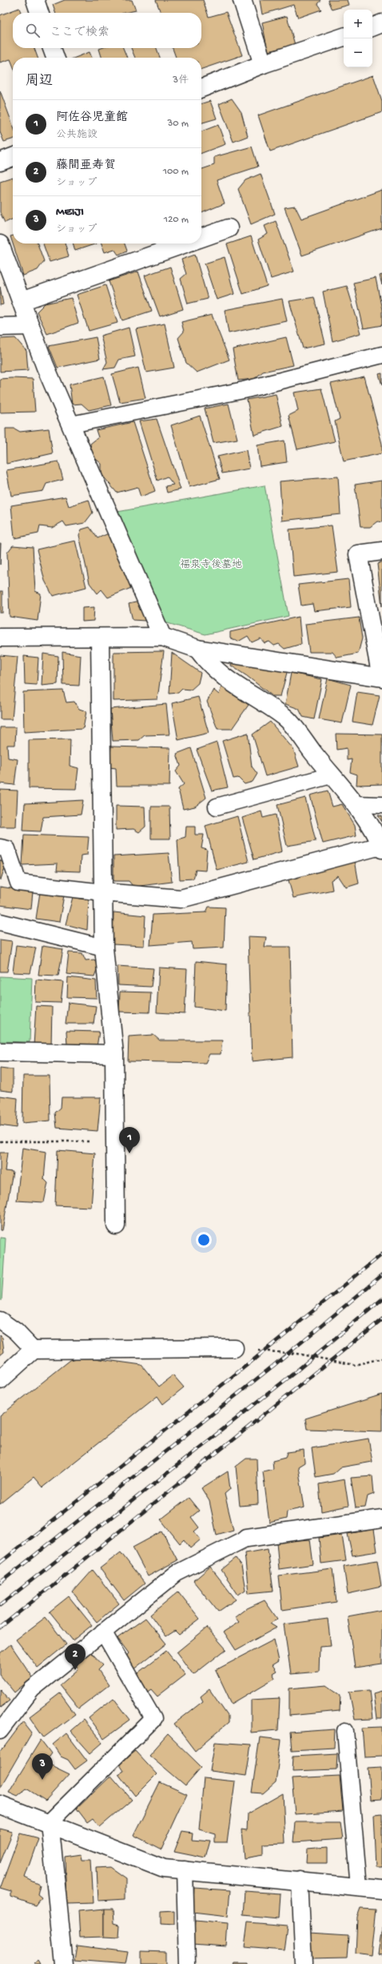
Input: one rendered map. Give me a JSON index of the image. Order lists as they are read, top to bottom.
{
  "parks": ["福泉寺後墓地"],
  "page": {
    "map_buttons": ["+", "−"],
    "search": "ここで検索",
    "heading": ["周辺", "3件"],
    "list": [
      {
        "mark": "1",
        "name": "阿佐谷児童館",
        "note": "公共施設",
        "value": "30 m"
      },
      {
        "mark": "2",
        "name": "藤間亜寿賀",
        "note": "ショップ",
        "value": "100 m"
      },
      {
        "mark": "3",
        "name": "MEIJI",
        "note": "ショップ",
        "value": "120 m"
      }
    ],
    "pins": ["1", "2", "3"]
  }
}
